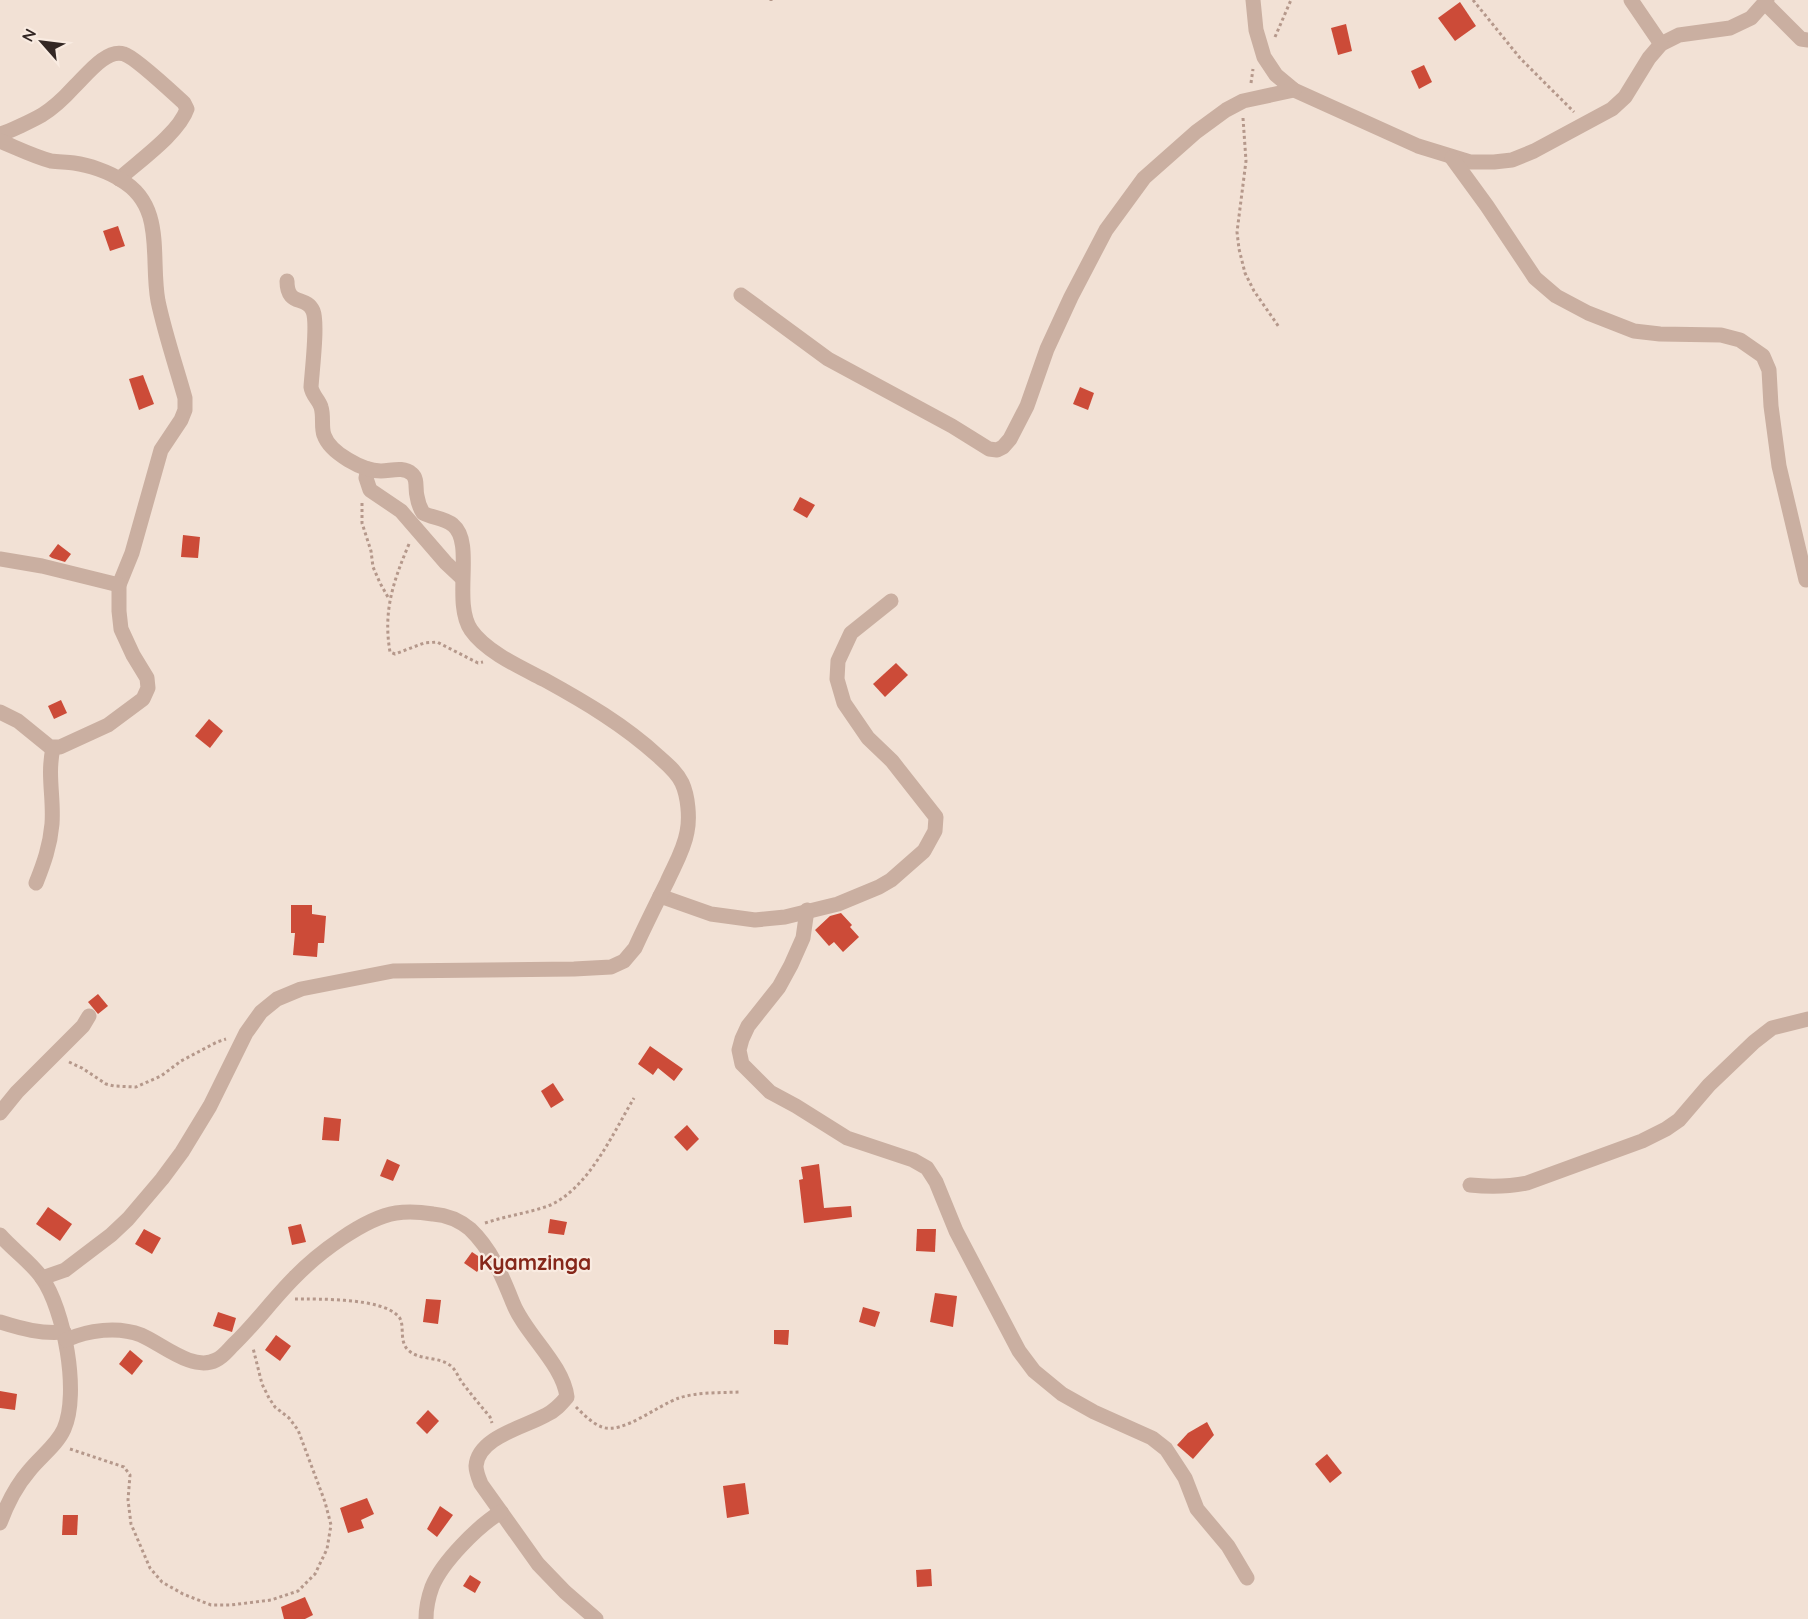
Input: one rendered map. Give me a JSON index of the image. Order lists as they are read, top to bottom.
{
  "districts": ["Kyamzinga"],
  "north": "top left"
}
